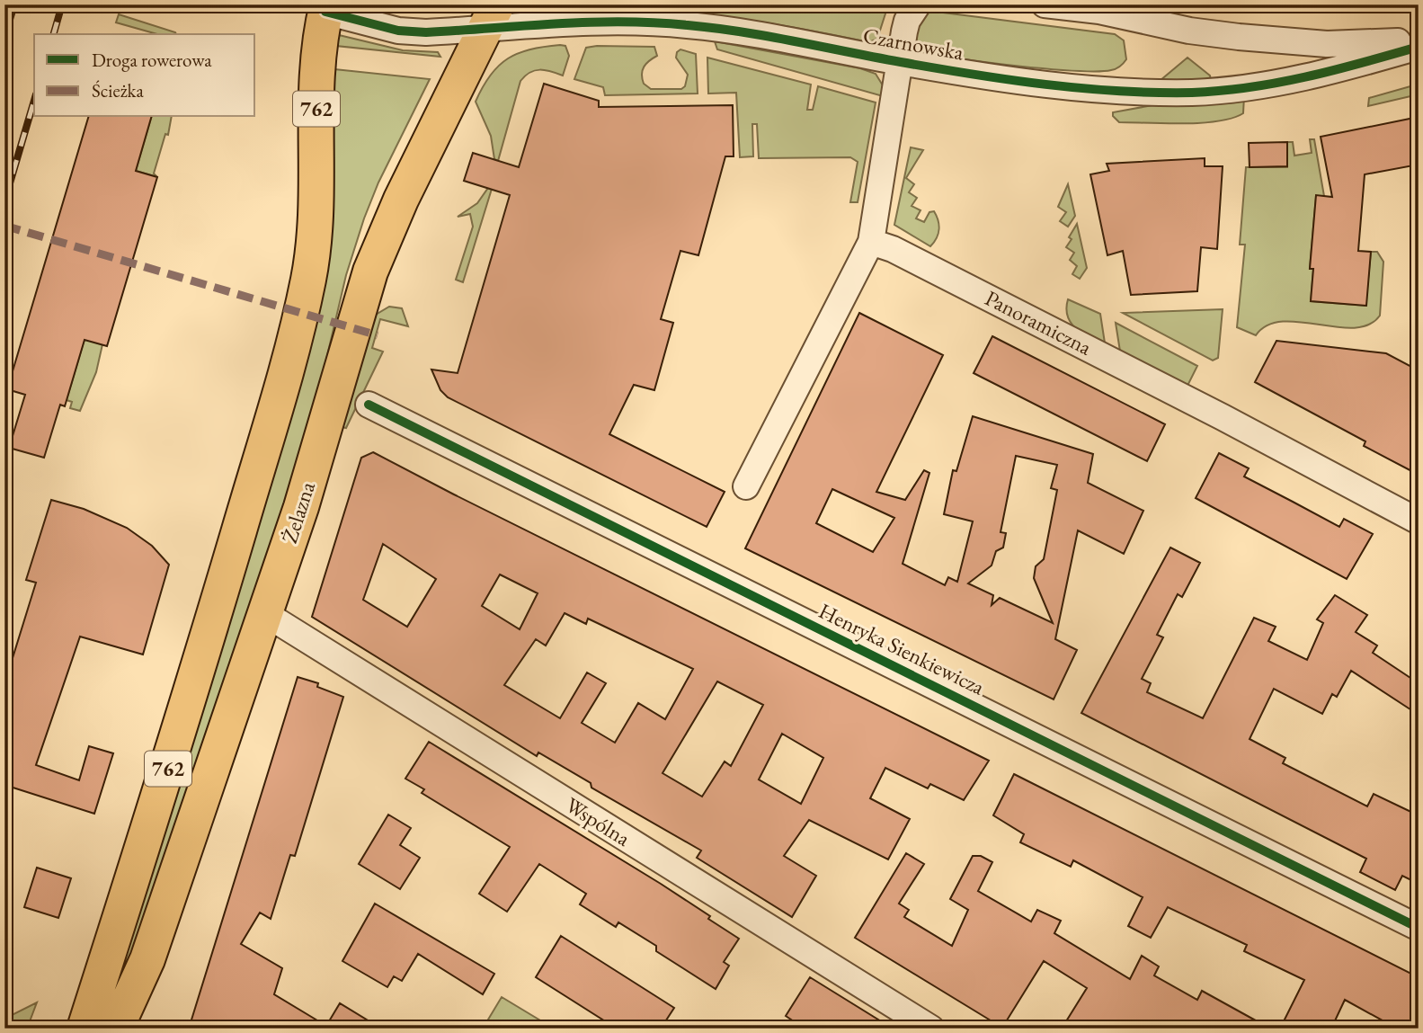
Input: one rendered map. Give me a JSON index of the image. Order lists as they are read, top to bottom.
{
  "streets": {
    "main road": ["762", "Żelazna"],
    "street": [
      "Czarnowska",
      "Panoramiczna",
      "Henryka Sienkiewicza",
      "Wspólna"
    ]
  },
  "crossings": [
    ["Czarnowska", "762"],
    ["Czarnowska", "Żelazna"],
    ["Żelazna", "Wspólna"]
  ],
  "legend": ["Droga rowerowa", "Ścieżka"]
}
